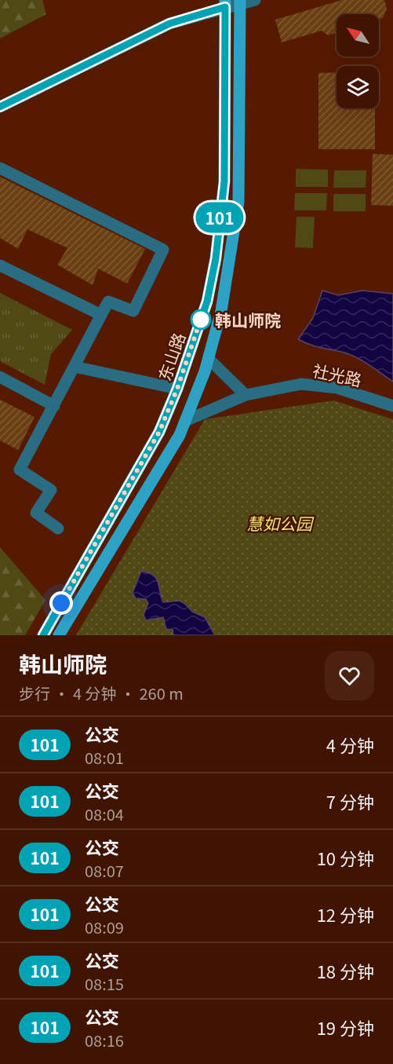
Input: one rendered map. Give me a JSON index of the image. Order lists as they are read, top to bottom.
{
  "streets": {
    "main road": ["东山路"],
    "street": ["社光路"]
  },
  "parks": ["慧如公园"],
  "places": ["韩山师院"],
  "lines": ["bus line 101"],
  "north": "top left",
  "page": {
    "on_map": "101",
    "heading": ["韩山师院", "步行 · 4 分钟 · 260 m"],
    "list": [
      {
        "mark": "101",
        "name": "公交",
        "note": "08:01",
        "value": "4 分钟"
      },
      {
        "mark": "101",
        "name": "公交",
        "note": "08:04",
        "value": "7 分钟"
      },
      {
        "mark": "101",
        "name": "公交",
        "note": "08:07",
        "value": "10 分钟"
      },
      {
        "mark": "101",
        "name": "公交",
        "note": "08:09",
        "value": "12 分钟"
      },
      {
        "mark": "101",
        "name": "公交",
        "note": "08:15",
        "value": "18 分钟"
      },
      {
        "mark": "101",
        "name": "公交",
        "note": "08:16",
        "value": "19 分钟"
      }
    ]
  }
}
